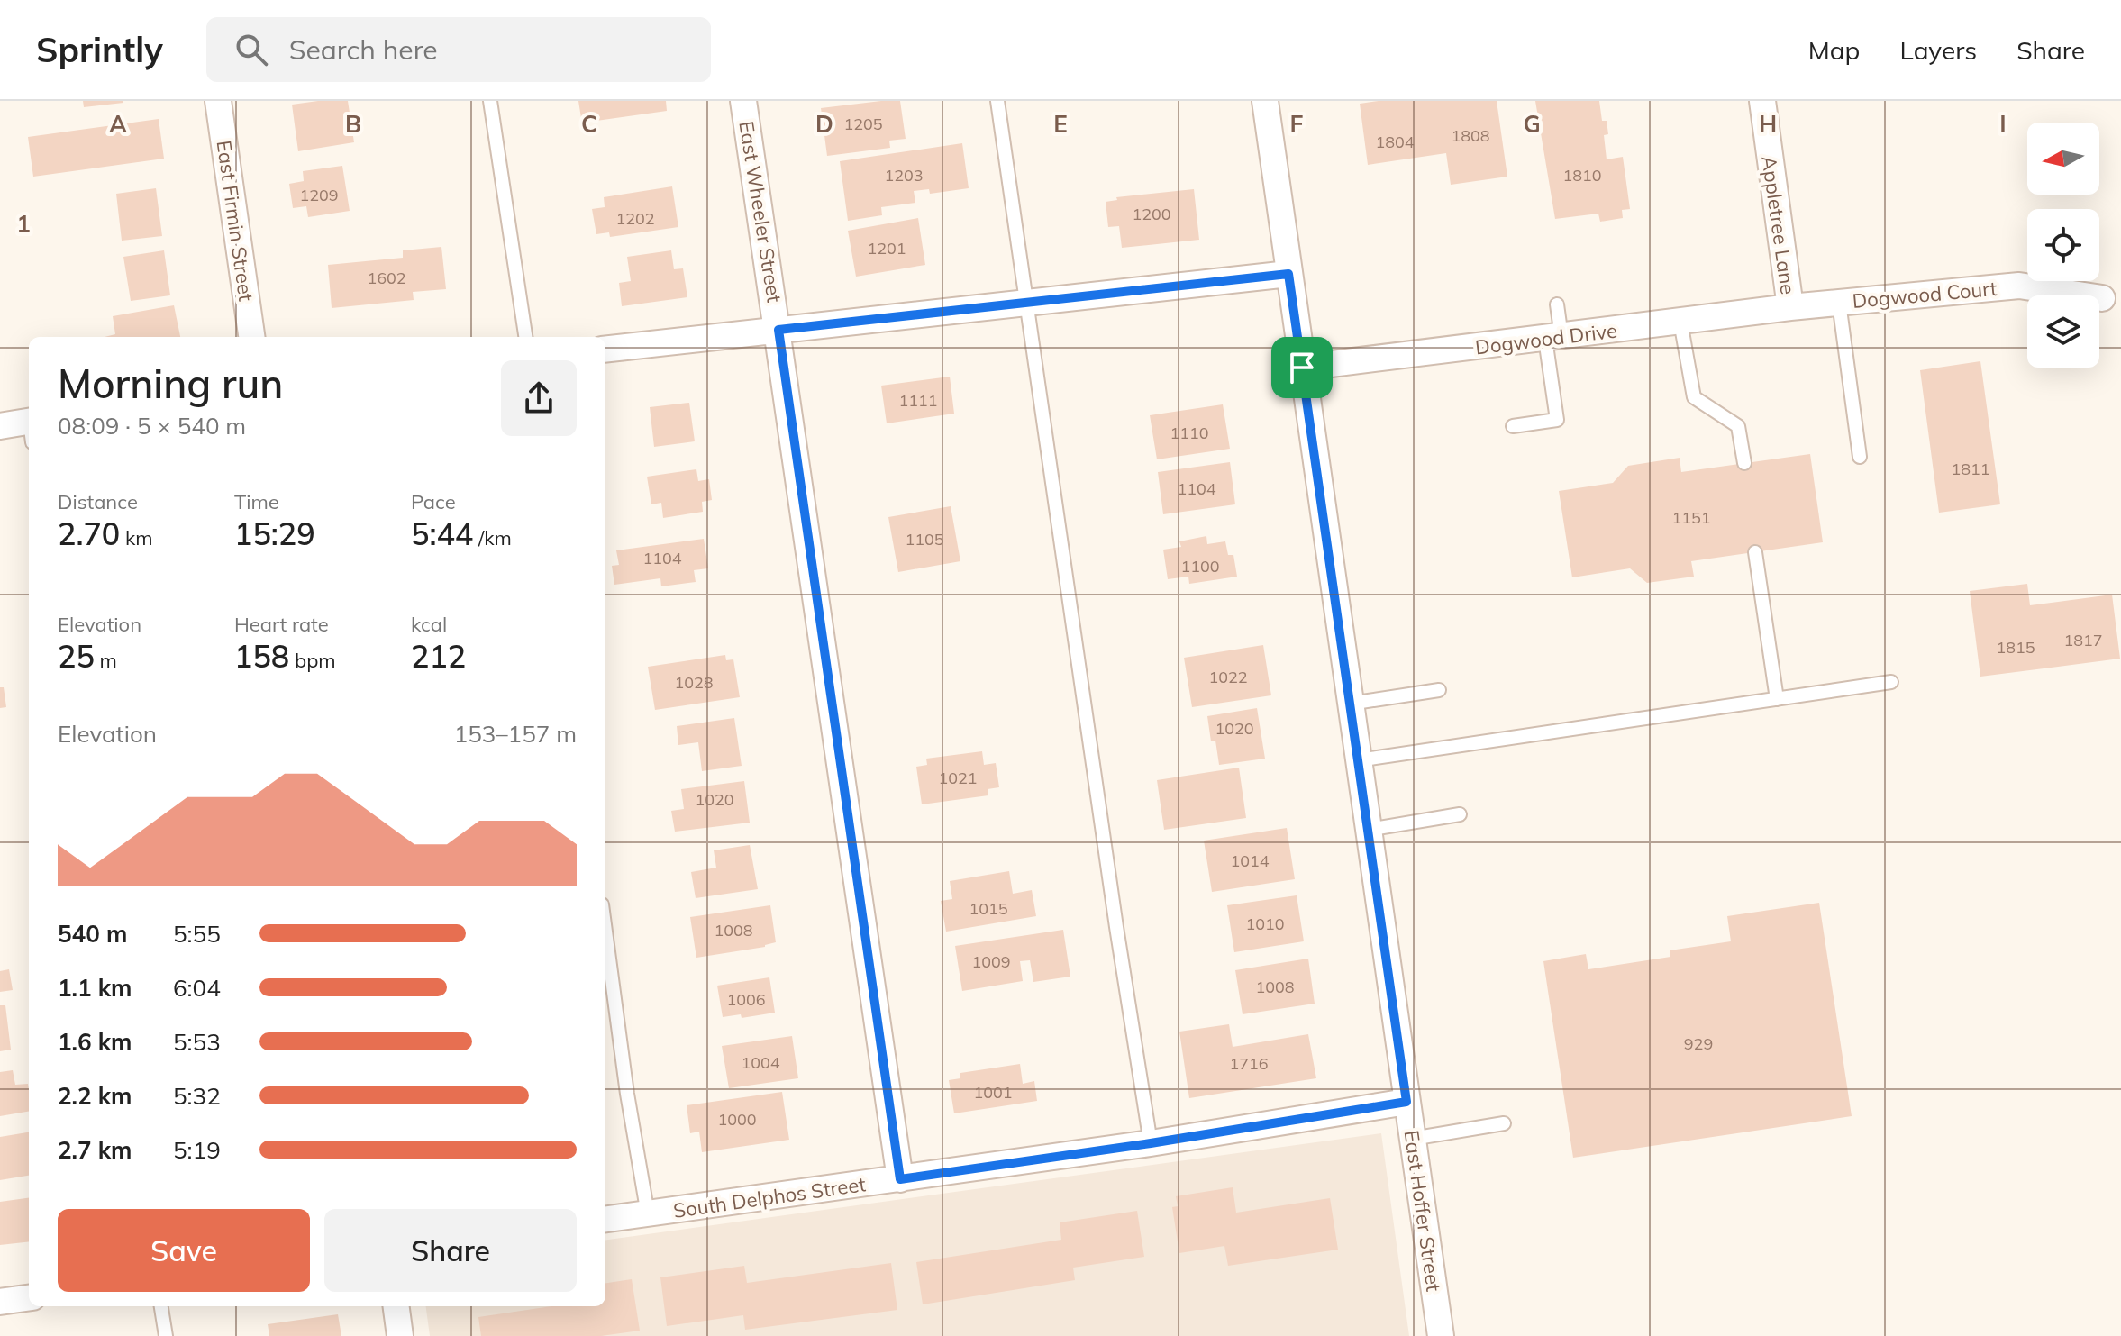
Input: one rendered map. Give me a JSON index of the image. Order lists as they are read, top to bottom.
{
  "streets": {
    "street": [
      "East Wheeler Street",
      "East Firmin Street",
      "Appletree Lane",
      "Dogwood Court",
      "Dogwood Drive",
      "South Delphos Street",
      "East Hoffer Street"
    ]
  },
  "crossings": [
    ["East Wheeler Street", "South Delphos Street"],
    ["Appletree Lane", "Dogwood Court"],
    ["Appletree Lane", "Dogwood Drive"],
    ["Dogwood Court", "Dogwood Drive"],
    ["Dogwood Drive", "East Hoffer Street"],
    ["South Delphos Street", "East Hoffer Street"]
  ],
  "house_numbers": [
    "1205",
    "1808",
    "1804",
    "1203",
    "1810",
    "1209",
    "1200",
    "1202",
    "1201",
    "1602",
    "1111",
    "1110",
    "1811",
    "1104",
    "1151",
    "1105",
    "1104",
    "1100",
    "1817",
    "1815",
    "1022",
    "1028",
    "1020",
    "1021",
    "1020",
    "1014",
    "1015",
    "1010",
    "1008",
    "1009",
    "1008",
    "1006",
    "929",
    "1004",
    "1716",
    "1001",
    "1000"
  ],
  "north": "left",
  "page": {
    "header": "Sprintly",
    "search": "Search here",
    "nav": ["Map", "Layers", "Share"],
    "heading": ["Morning run", "08:09 · 5 × 540 m"],
    "stats": [
      ["Distance", "2.70 km"],
      ["Time", "15:29"],
      ["Pace", "5:44 /km"],
      ["Elevation", "25 m"],
      ["Heart rate", "158 bpm"],
      ["kcal", "212"]
    ],
    "chart": ["Elevation", "153–157 m"],
    "list": [
      {
        "name": "540 m",
        "note": "5:55"
      },
      {
        "name": "1.1 km",
        "note": "6:04"
      },
      {
        "name": "1.6 km",
        "note": "5:53"
      },
      {
        "name": "2.2 km",
        "note": "5:32"
      },
      {
        "name": "2.7 km",
        "note": "5:19"
      }
    ],
    "buttons": ["Save", "Share"]
  },
  "grid": {
    "columns": [
      "A",
      "B",
      "C",
      "D",
      "E",
      "F",
      "G",
      "H",
      "I"
    ],
    "rows": ["1"]
  }
}
